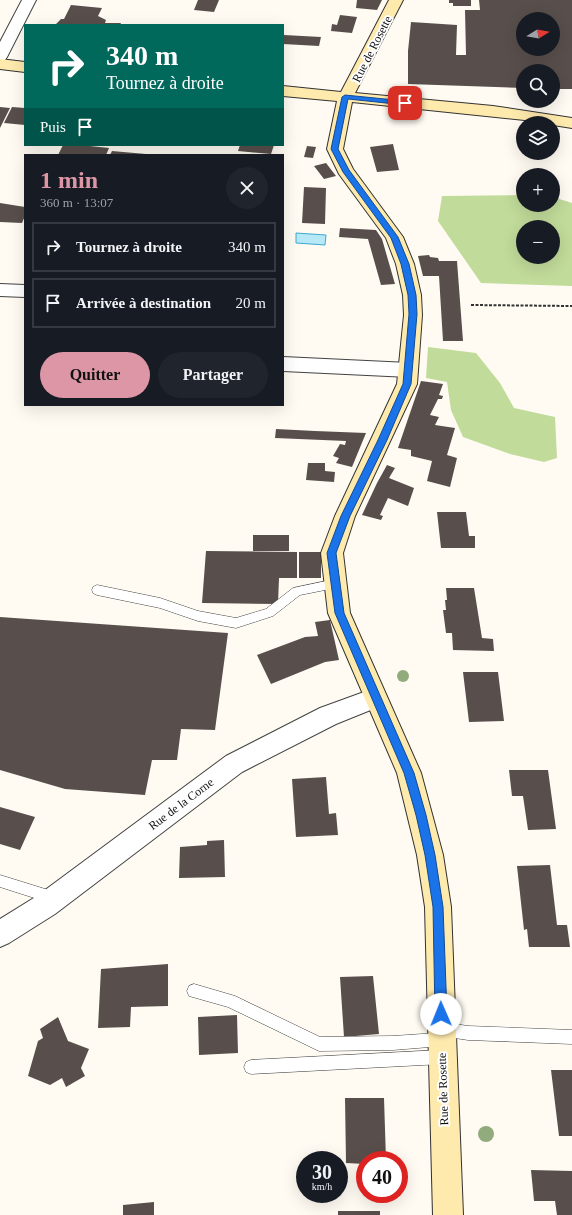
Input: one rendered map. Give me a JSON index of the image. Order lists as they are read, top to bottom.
{
  "streets": {
    "street": ["Rue de Rosette", "Rue de la Corne"]
  },
  "crossings": [
    ["Rue de Rosette", "Rue de la Corne"]
  ],
  "north": "right",
  "page": {
    "map_buttons": ["+", "−"],
    "turn": ["340 m", "Tournez à droite"],
    "then": "Puis",
    "heading": ["1 min", "360 m · 13:07"],
    "list": [
      {
        "name": "Tournez à droite",
        "value": "340 m"
      },
      {
        "name": "Arrivée à destination",
        "value": "20 m"
      }
    ],
    "buttons": ["Quitter", "Partager"],
    "speed": "30 km/h",
    "limit": "40"
  }
}
